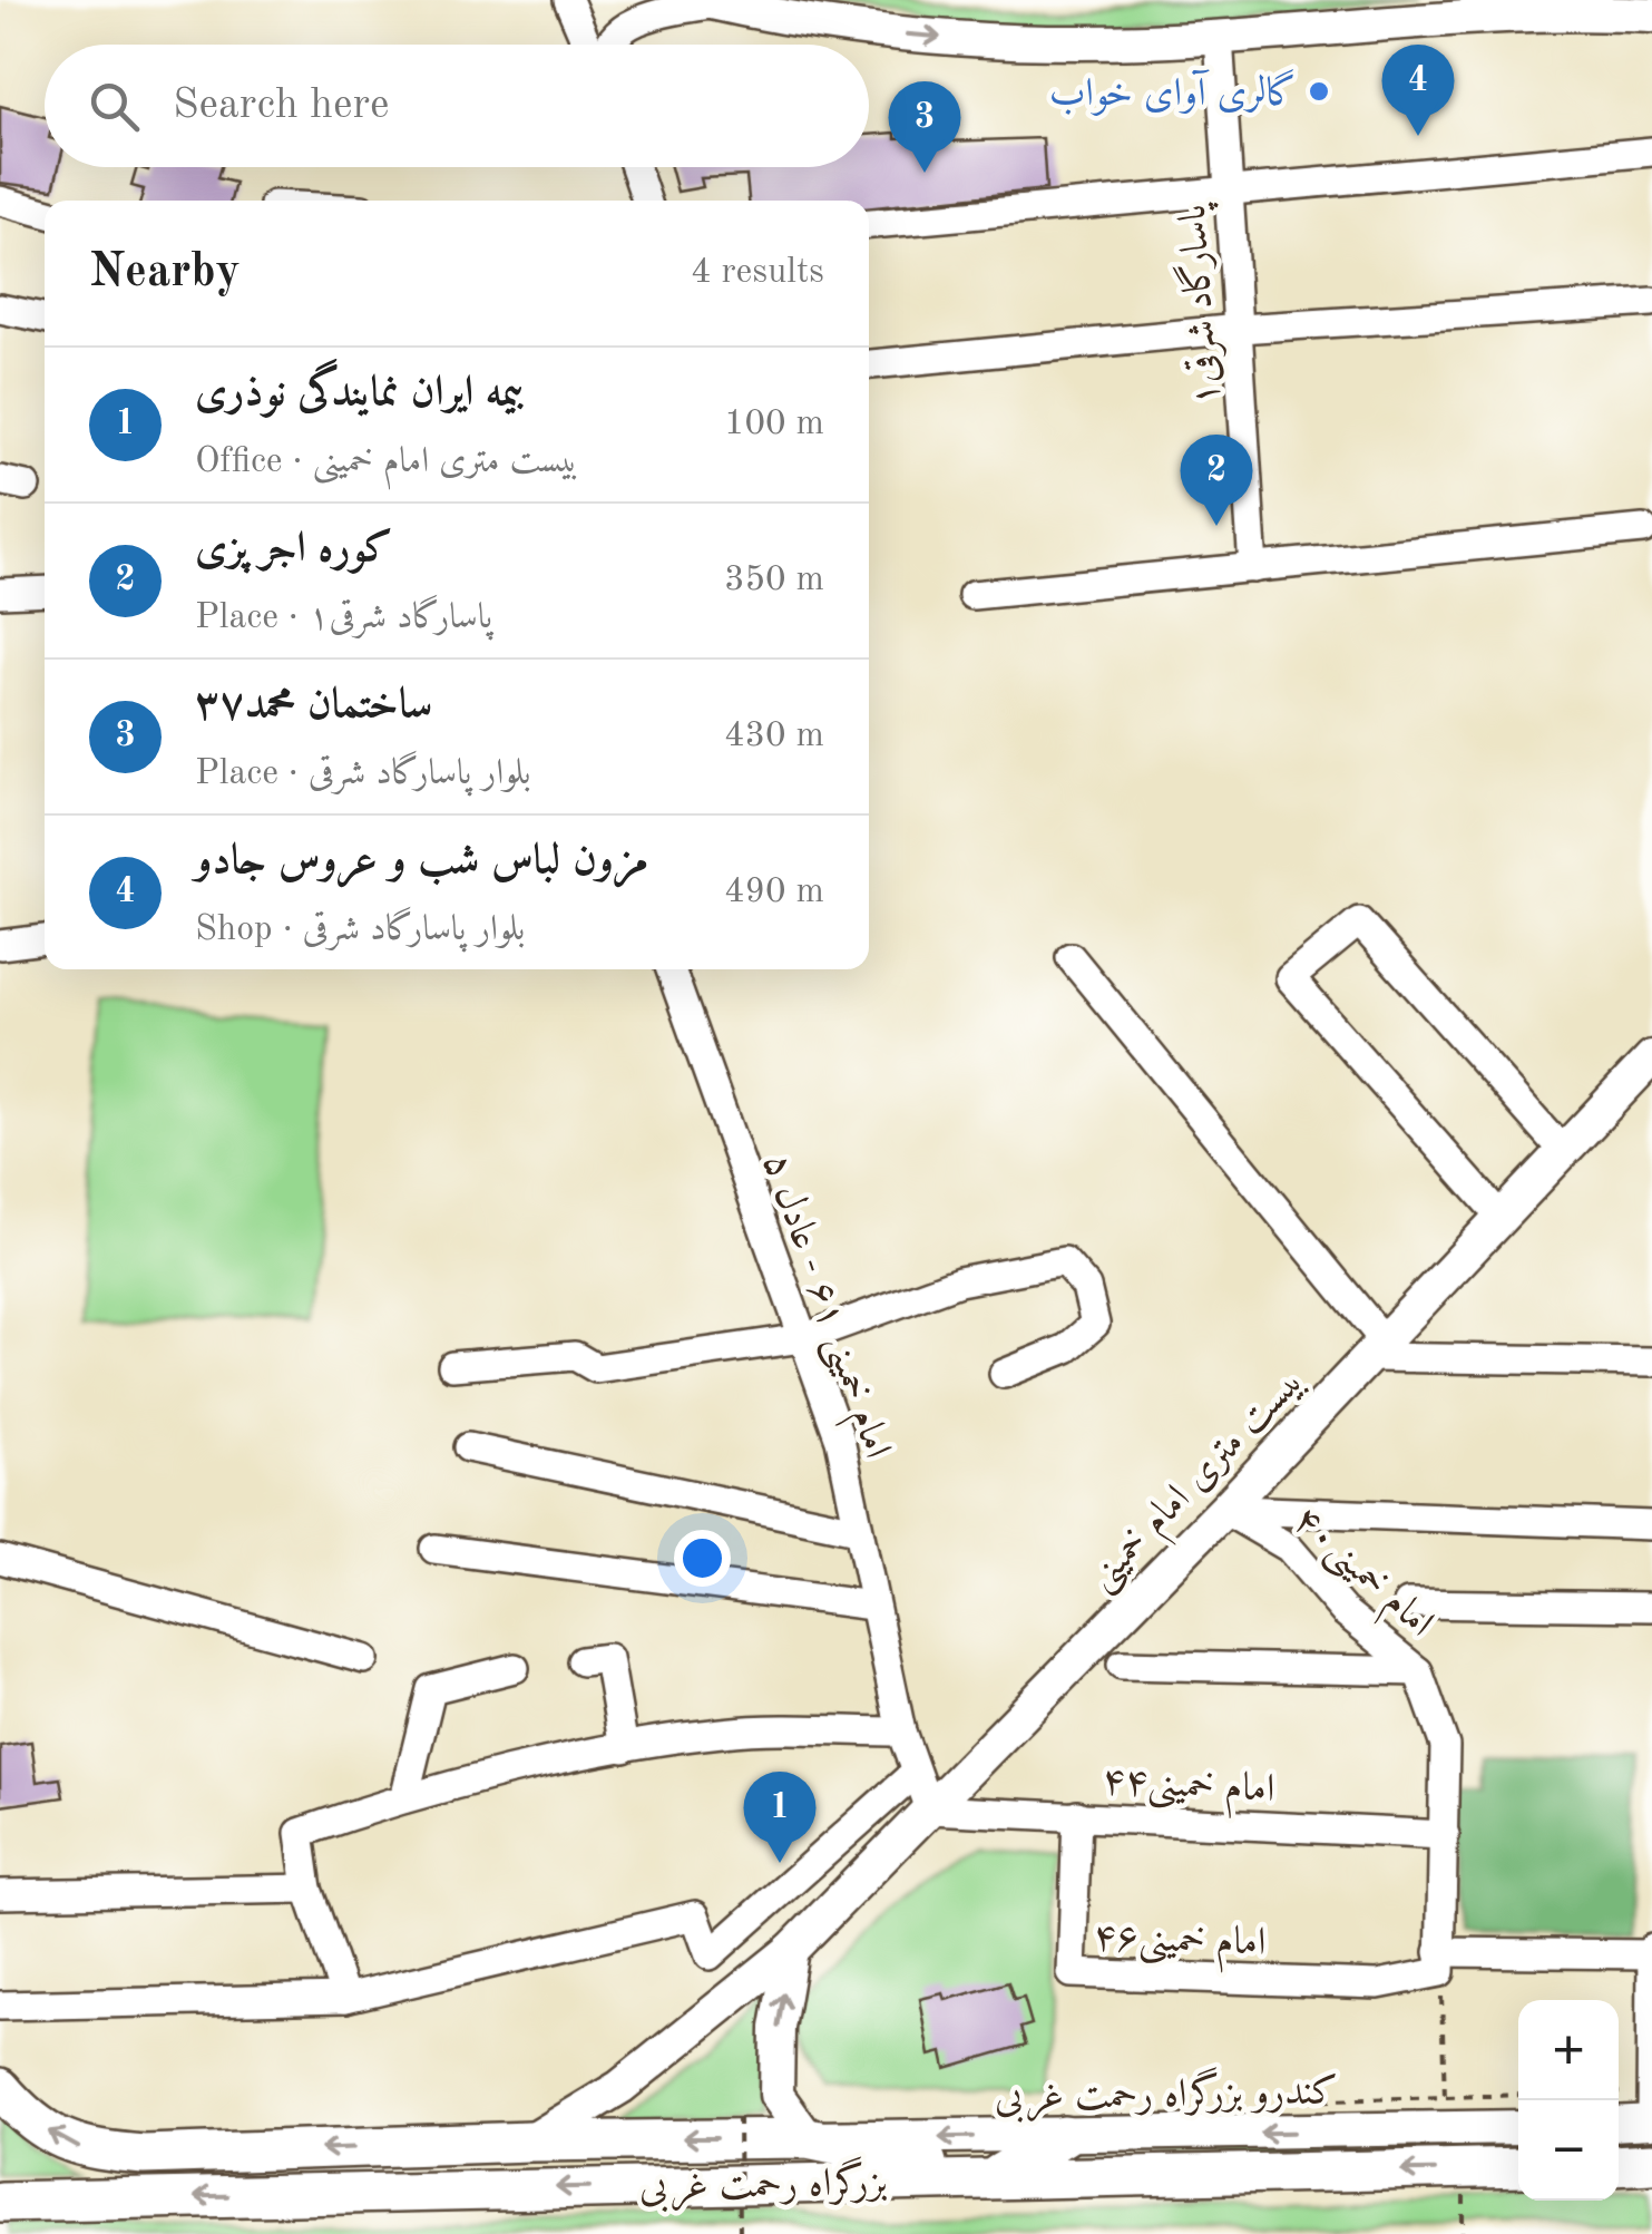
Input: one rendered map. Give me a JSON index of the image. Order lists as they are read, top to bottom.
{
  "streets": {
    "highway": ["بزرگراه رحمت غربی"],
    "main road": ["بیست متری امام خمینی", "کندرو بزرگراه رحمت غربی"],
    "street": [
      "پاسارگاد شرقی۱",
      "امام خمینی ۶۱ - عادل ۵",
      "امام خمینی۴۰",
      "۴۴امام خمینی",
      "امام خمینی۴۶"
    ]
  },
  "crossings": [
    ["امام خمینی ۶۱ - عادل ۵", "بیست متری امام خمینی"],
    ["امام خمینی ۶۱ - عادل ۵", "۴۴امام خمینی"],
    ["بیست متری امام خمینی", "امام خمینی۴۰"],
    ["بیست متری امام خمینی", "۴۴امام خمینی"],
    ["امام خمینی۴۰", "۴۴امام خمینی"],
    ["امام خمینی۴۰", "امام خمینی۴۶"],
    ["۴۴امام خمینی", "امام خمینی۴۶"]
  ],
  "one_way": ["کندرو بزرگراه رحمت غربی"],
  "places": ["گالری آوای خواب"],
  "page": {
    "pins": [
      "4",
      "3",
      "2",
      "1"
    ],
    "search": "Search here",
    "heading": ["Nearby", "4 results"],
    "list": [
      {
        "mark": "1",
        "name": "بیمه ایران نمایندگی نوذری",
        "note": "Office · بیست متری امام خمینی",
        "value": "100 m"
      },
      {
        "mark": "2",
        "name": "کوره اجر پزی",
        "note": "Place · پاسارگاد شرقی۱",
        "value": "350 m"
      },
      {
        "mark": "3",
        "name": "ساختمان محمد۳۷",
        "note": "Place · بلوار پاسارگاد شرقی",
        "value": "430 m"
      },
      {
        "mark": "4",
        "name": "مزون لباس شب و عروس جادو",
        "note": "Shop · بلوار پاسارگاد شرقی",
        "value": "490 m"
      }
    ],
    "map_buttons": ["+", "−"]
  }
}
